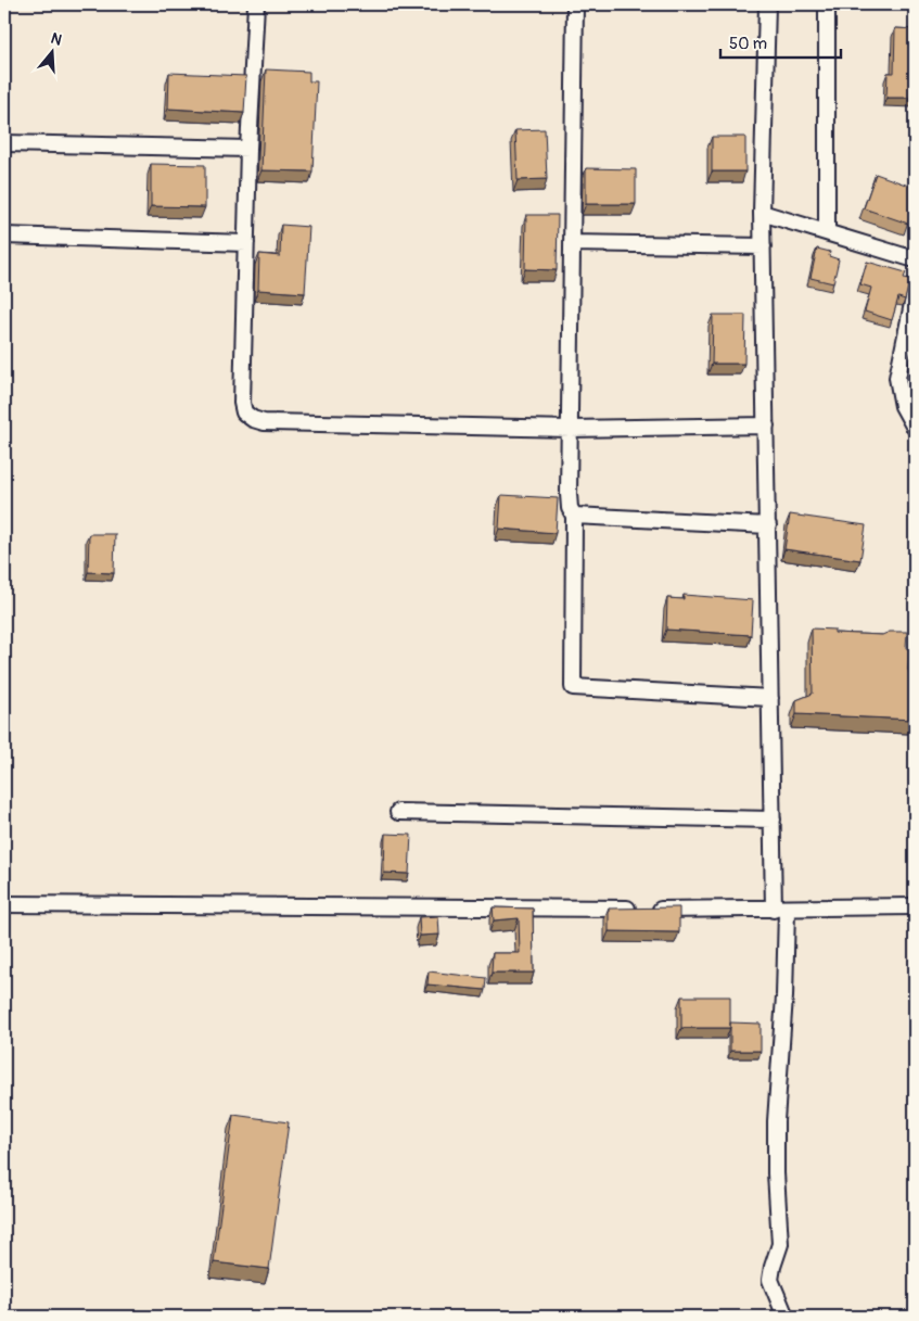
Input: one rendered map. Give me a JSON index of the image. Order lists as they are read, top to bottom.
{
  "scale_bar": "50 m",
  "north": "top"
}
